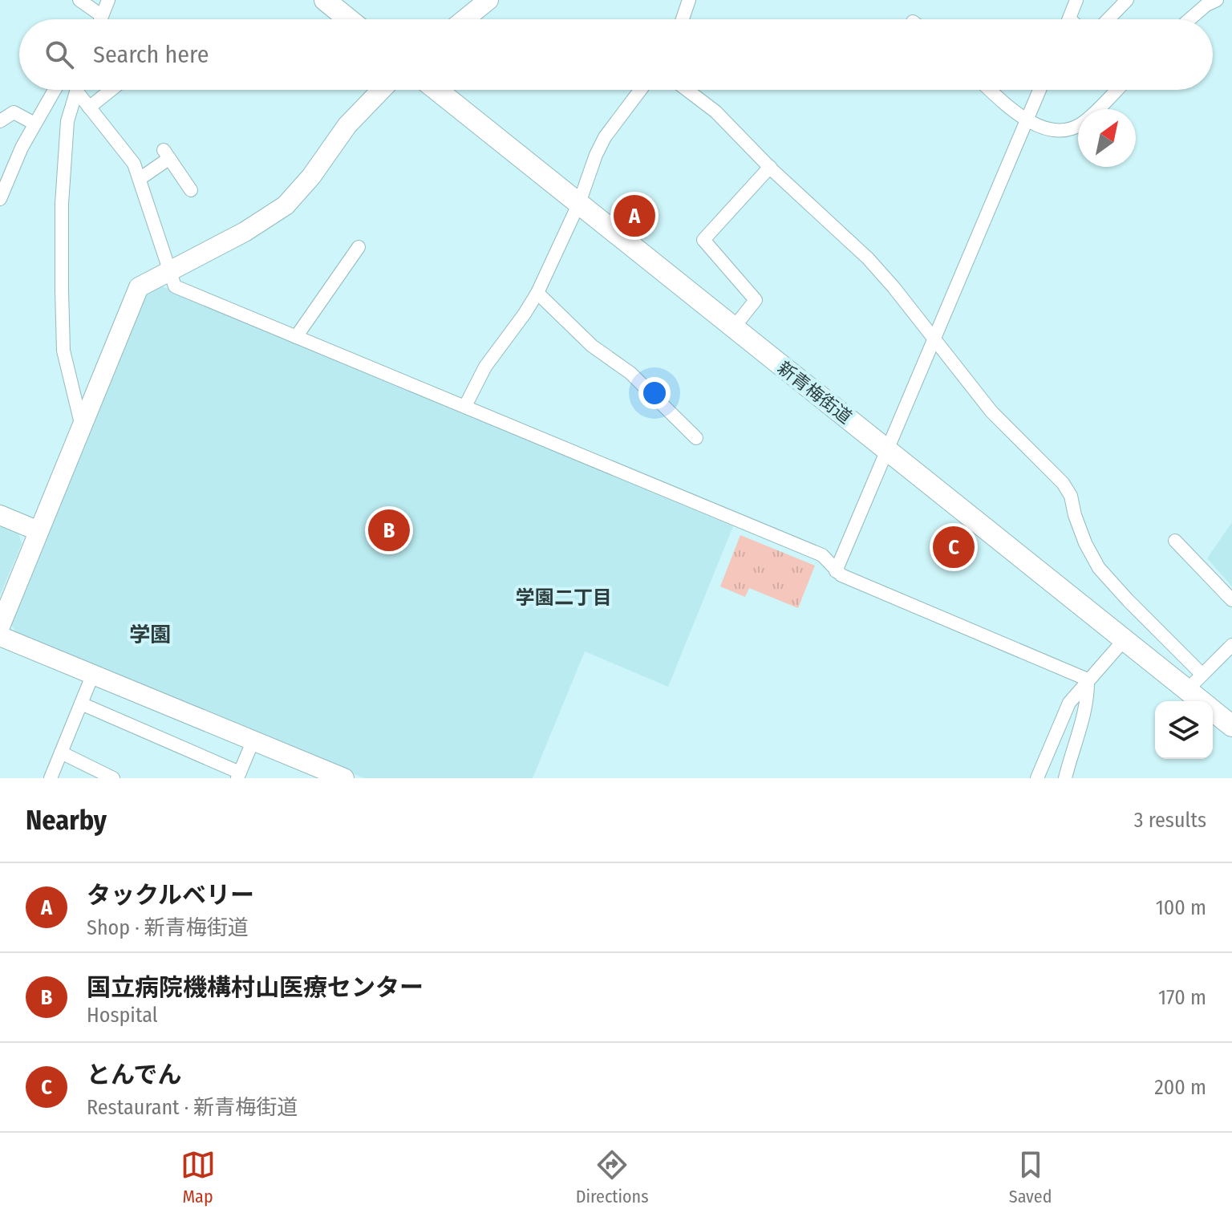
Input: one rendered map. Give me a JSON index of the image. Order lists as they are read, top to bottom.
{
  "streets": {
    "main road": ["新青梅街道"]
  },
  "districts": ["学園二丁目", "学園"],
  "north": "top right",
  "page": {
    "search": "Search here",
    "pins": ["A", "B", "C"],
    "heading": ["Nearby", "3 results"],
    "list": [
      {
        "mark": "A",
        "name": "タックルベリー",
        "note": "Shop · 新青梅街道",
        "value": "100 m"
      },
      {
        "mark": "B",
        "name": "国立病院機構村山医療センター",
        "note": "Hospital",
        "value": "170 m"
      },
      {
        "mark": "C",
        "name": "とんでん",
        "note": "Restaurant · 新青梅街道",
        "value": "200 m"
      }
    ],
    "nav": ["Map", "Directions", "Saved"]
  }
}
